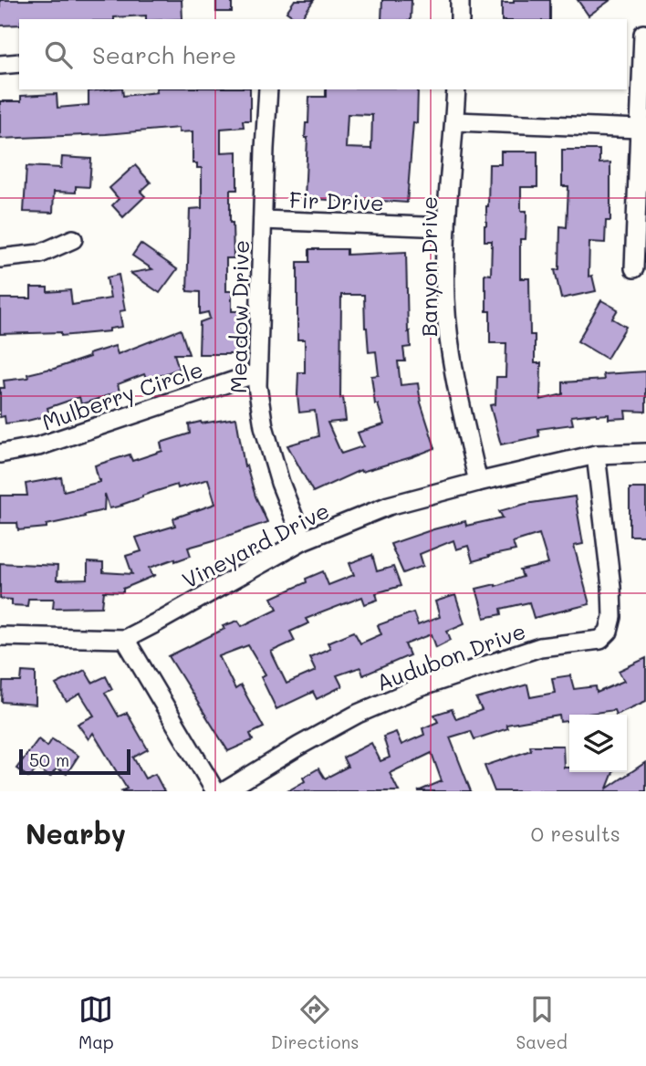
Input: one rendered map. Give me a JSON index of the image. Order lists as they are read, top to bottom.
{
  "streets": {
    "street": [
      "Fir Drive",
      "Banyon Drive",
      "Meadow Drive",
      "Mulberry Circle",
      "Vineyard Drive",
      "Audubon Drive"
    ]
  },
  "crossings": [
    ["Fir Drive", "Banyon Drive"],
    ["Fir Drive", "Meadow Drive"],
    ["Banyon Drive", "Vineyard Drive"],
    ["Meadow Drive", "Mulberry Circle"],
    ["Meadow Drive", "Vineyard Drive"],
    ["Vineyard Drive", "Audubon Drive"]
  ],
  "scale_bar": "50 m",
  "page": {
    "search": "Search here",
    "scale": "50 m",
    "heading": ["Nearby", "0 results"],
    "nav": ["Map", "Directions", "Saved"]
  }
}
